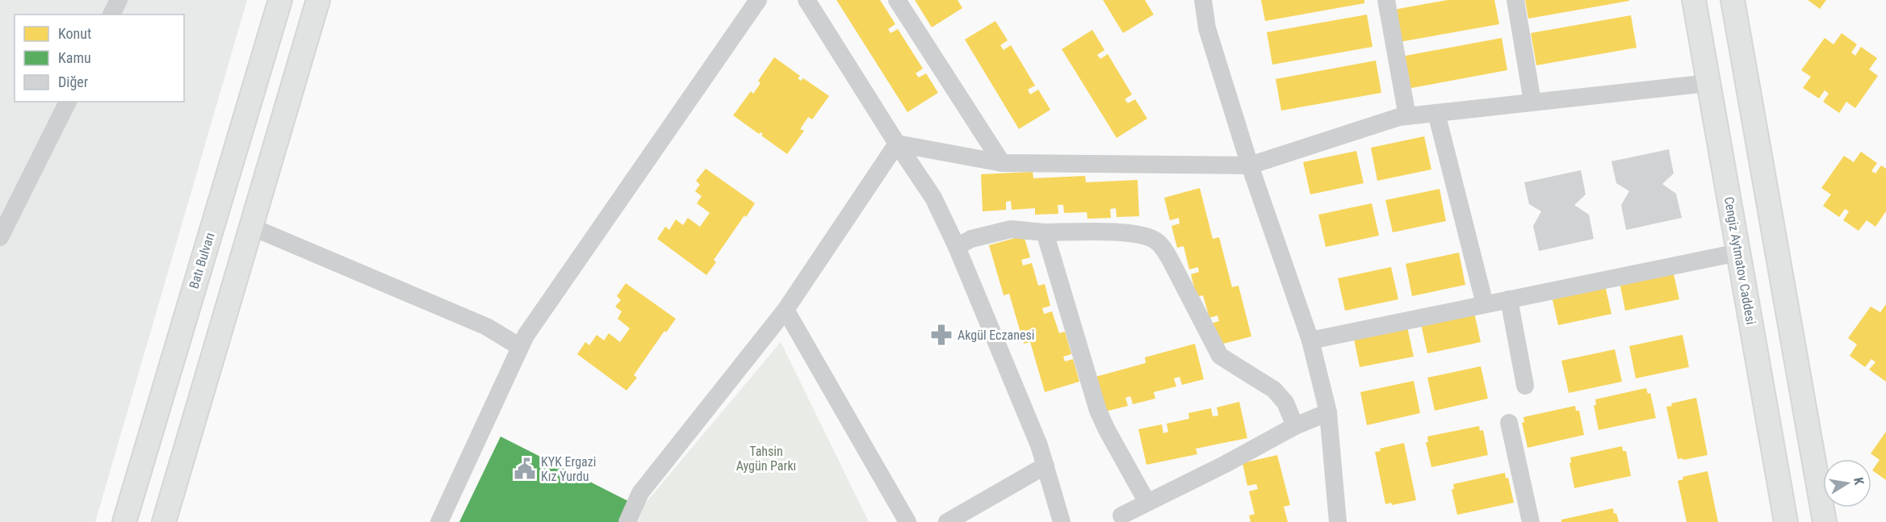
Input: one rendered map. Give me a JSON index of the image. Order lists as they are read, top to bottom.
{
  "streets": {
    "main road": ["Batı Bulvarı", "Cengiz Aytmatov Caddesi"]
  },
  "parks": ["Tahsin Aygün Parkı"],
  "places": {
    "pharmacy": ["Akgül Eczanesi"],
    "public building": ["KYK Ergazi Kız Yurdu"]
  },
  "legend": ["Konut", "Kamu", "Diğer"],
  "north": "right"
}
